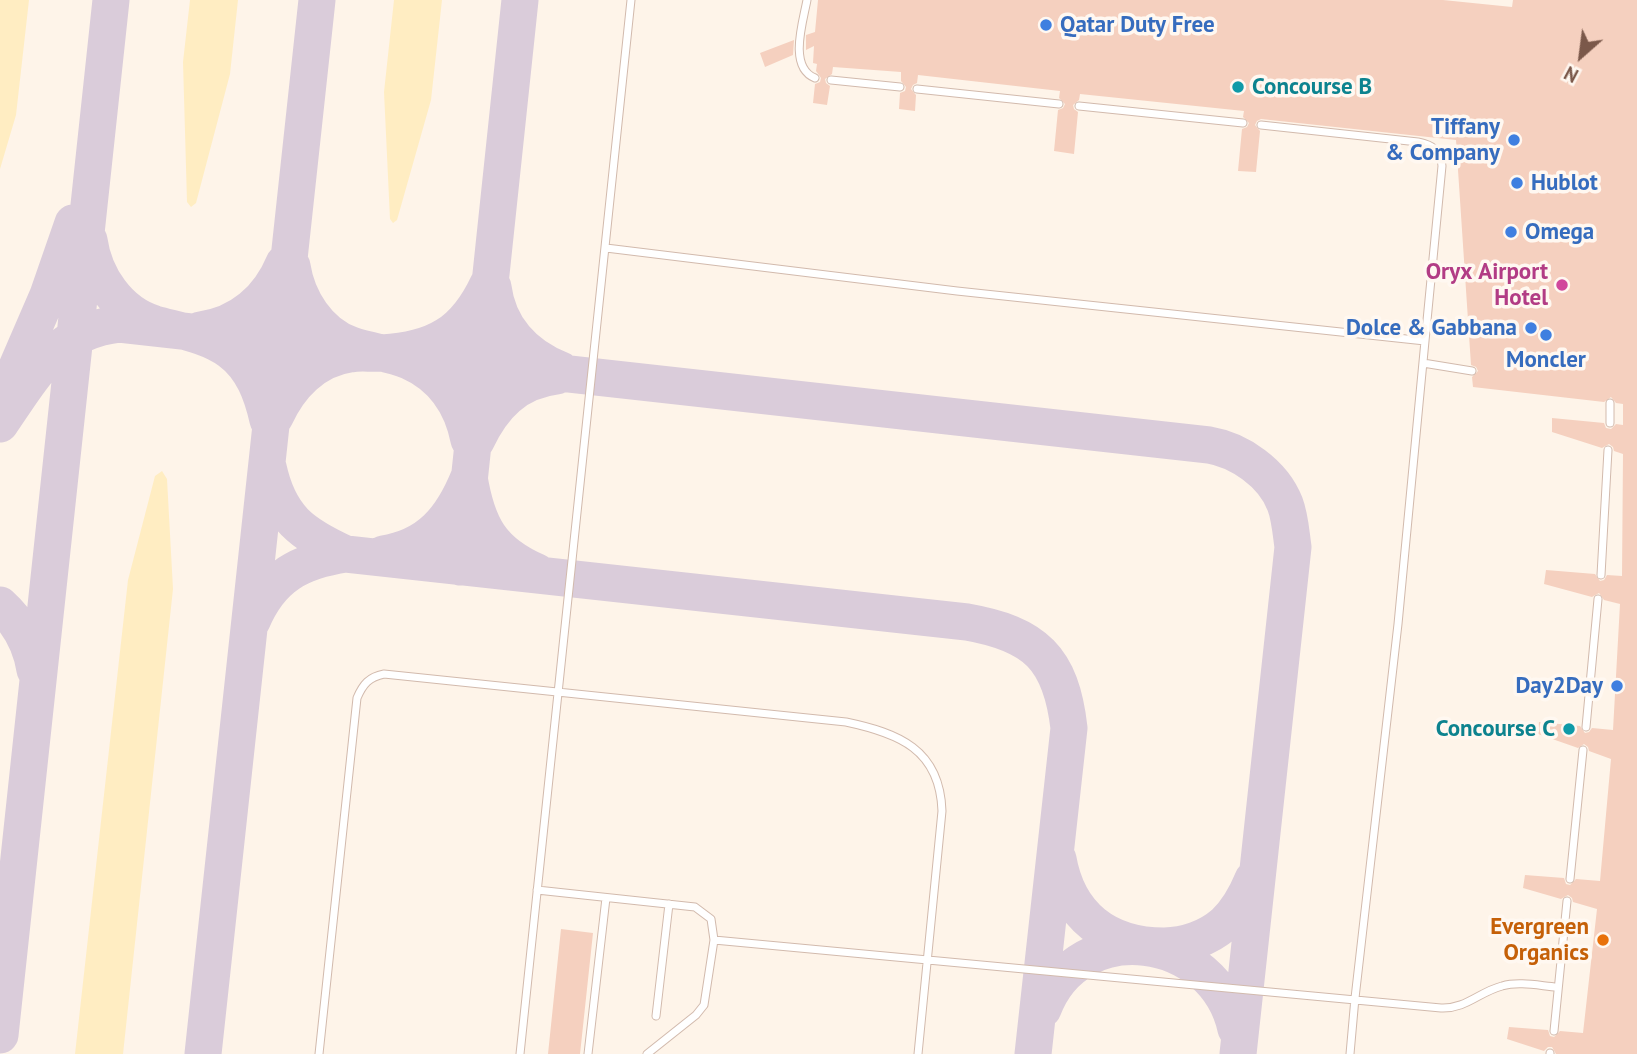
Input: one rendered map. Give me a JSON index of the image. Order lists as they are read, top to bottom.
{
  "places": [
    "Qatar Duty Free",
    "Concourse B",
    "Tiffany & Company",
    "Hublot",
    "Omega",
    "Oryx Airport Hotel",
    "Dolce & Gabbana",
    "Moncler",
    "Day2Day",
    "Concourse C",
    "Evergreen Organics"
  ],
  "north": "bottom left"
}
